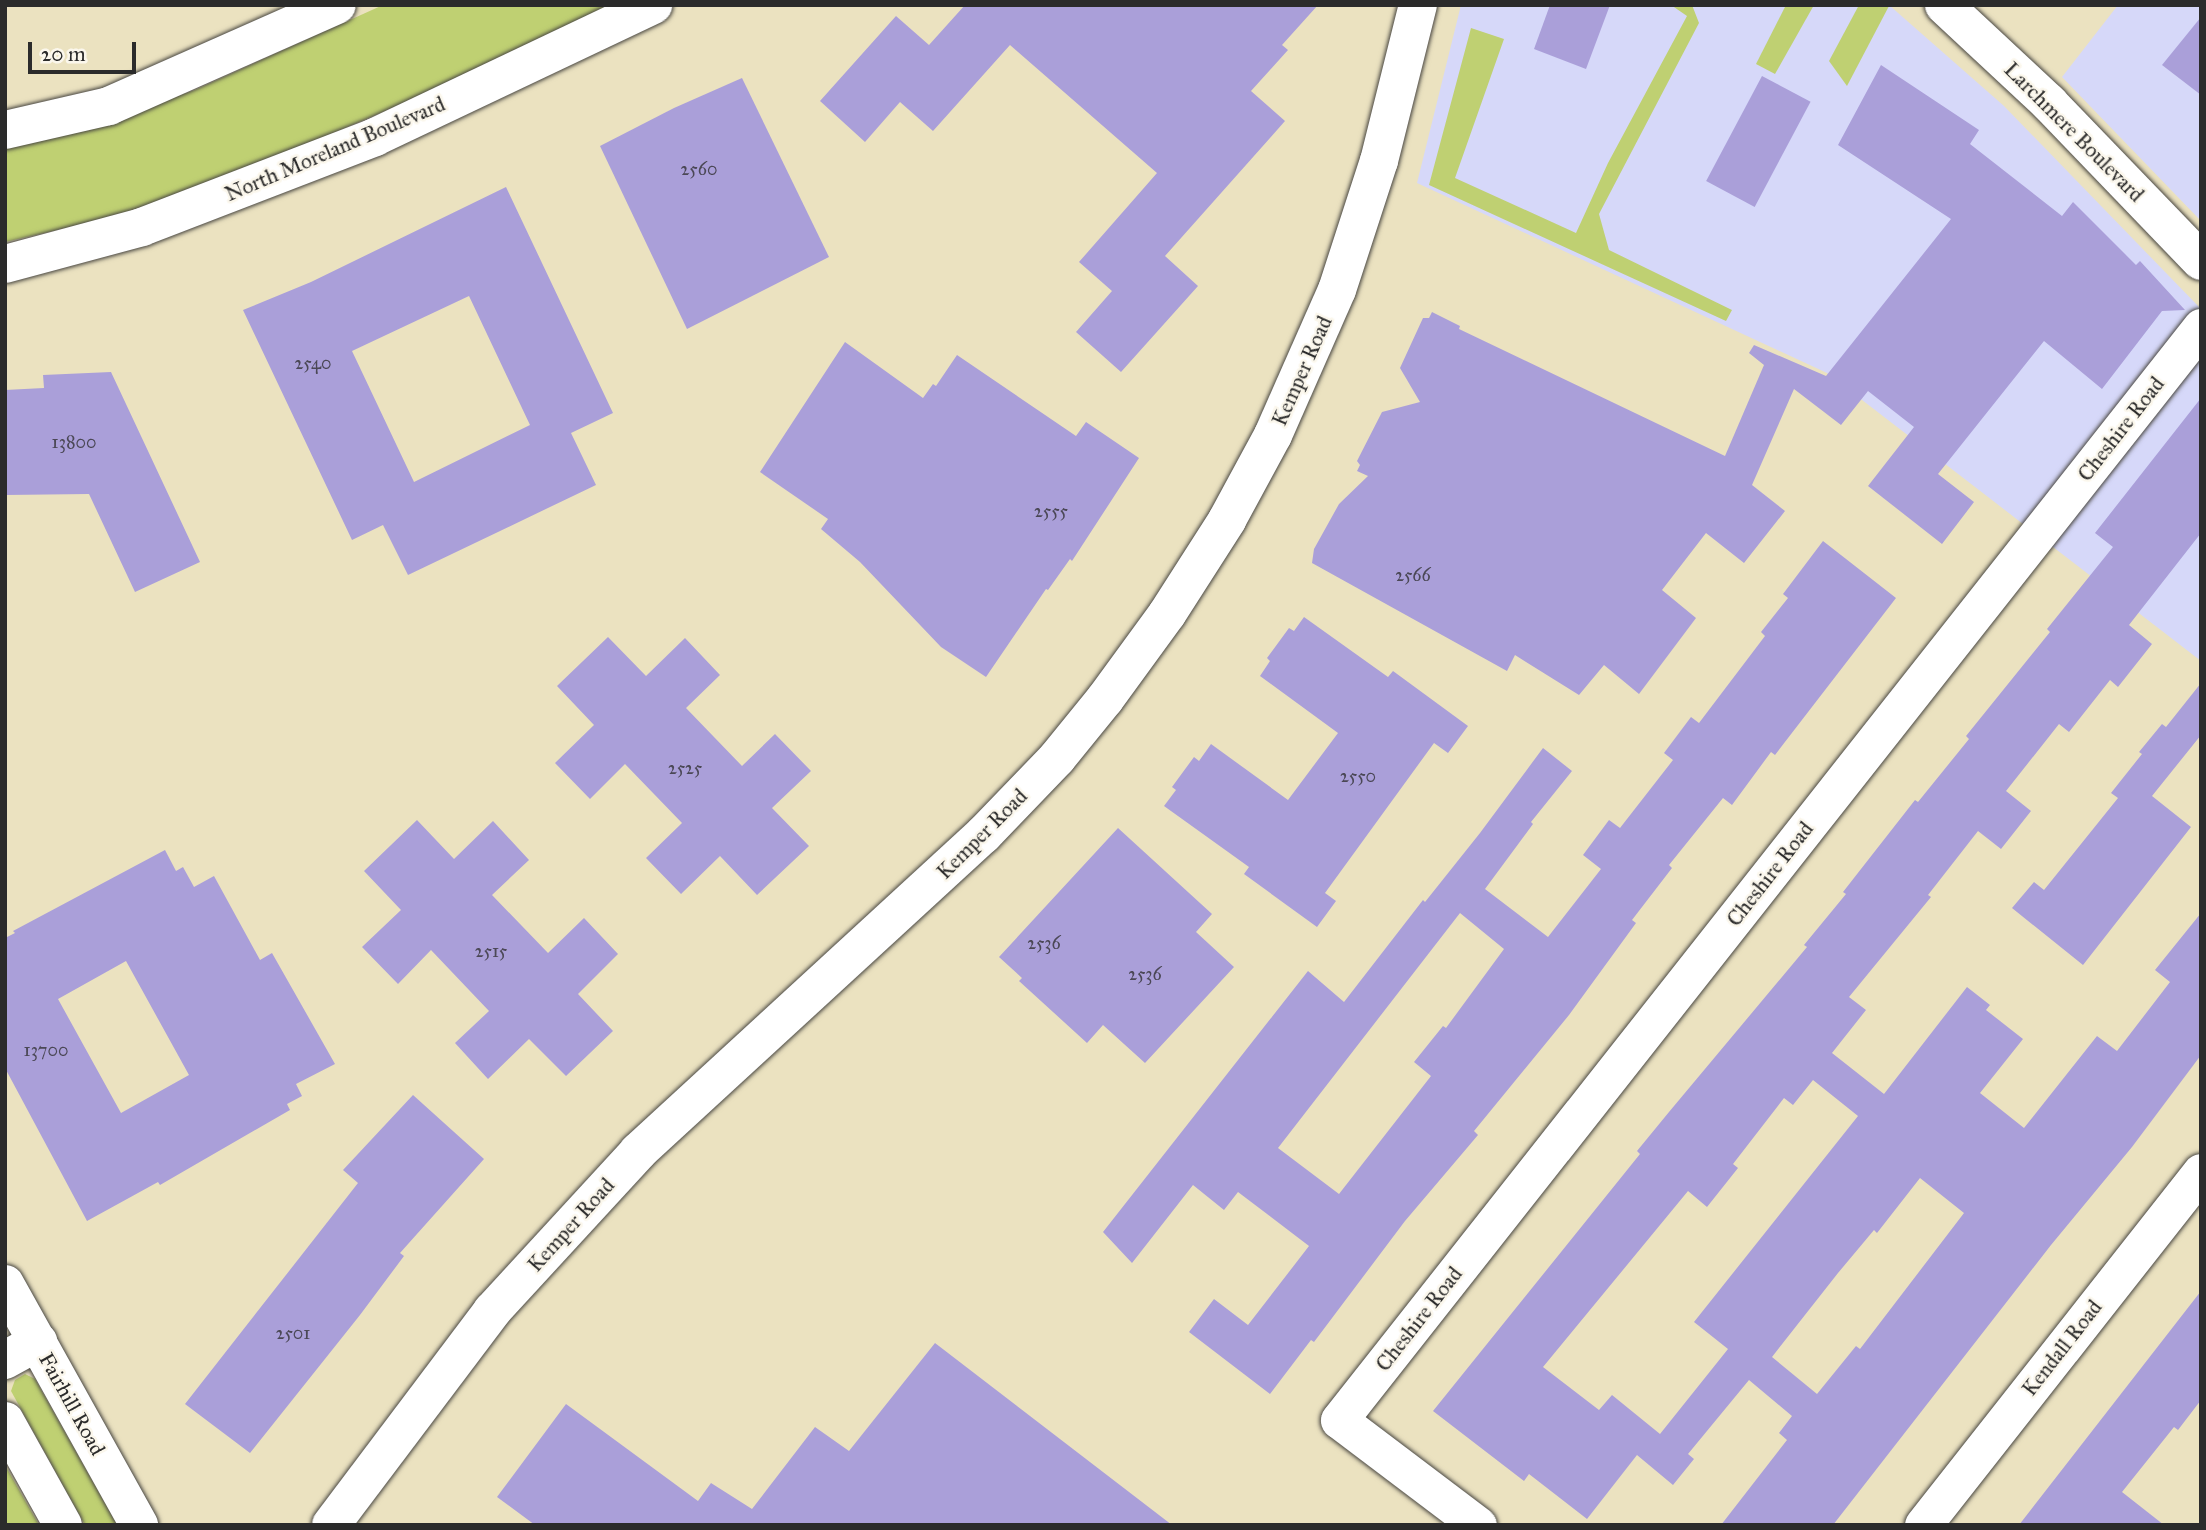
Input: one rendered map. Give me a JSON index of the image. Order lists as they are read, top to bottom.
{
  "streets": {
    "street": [
      "Larchmere Boulevard",
      "North Moreland Boulevard",
      "Kemper Road",
      "Cheshire Road",
      "Kendall Road",
      "Fairhill Road"
    ]
  },
  "house_numbers": [
    "2560",
    "2540",
    "13800",
    "2555",
    "2566",
    "2525",
    "2550",
    "2536",
    "2515",
    "2536",
    "13700",
    "2501"
  ],
  "scale_bar": "20 m"
}
